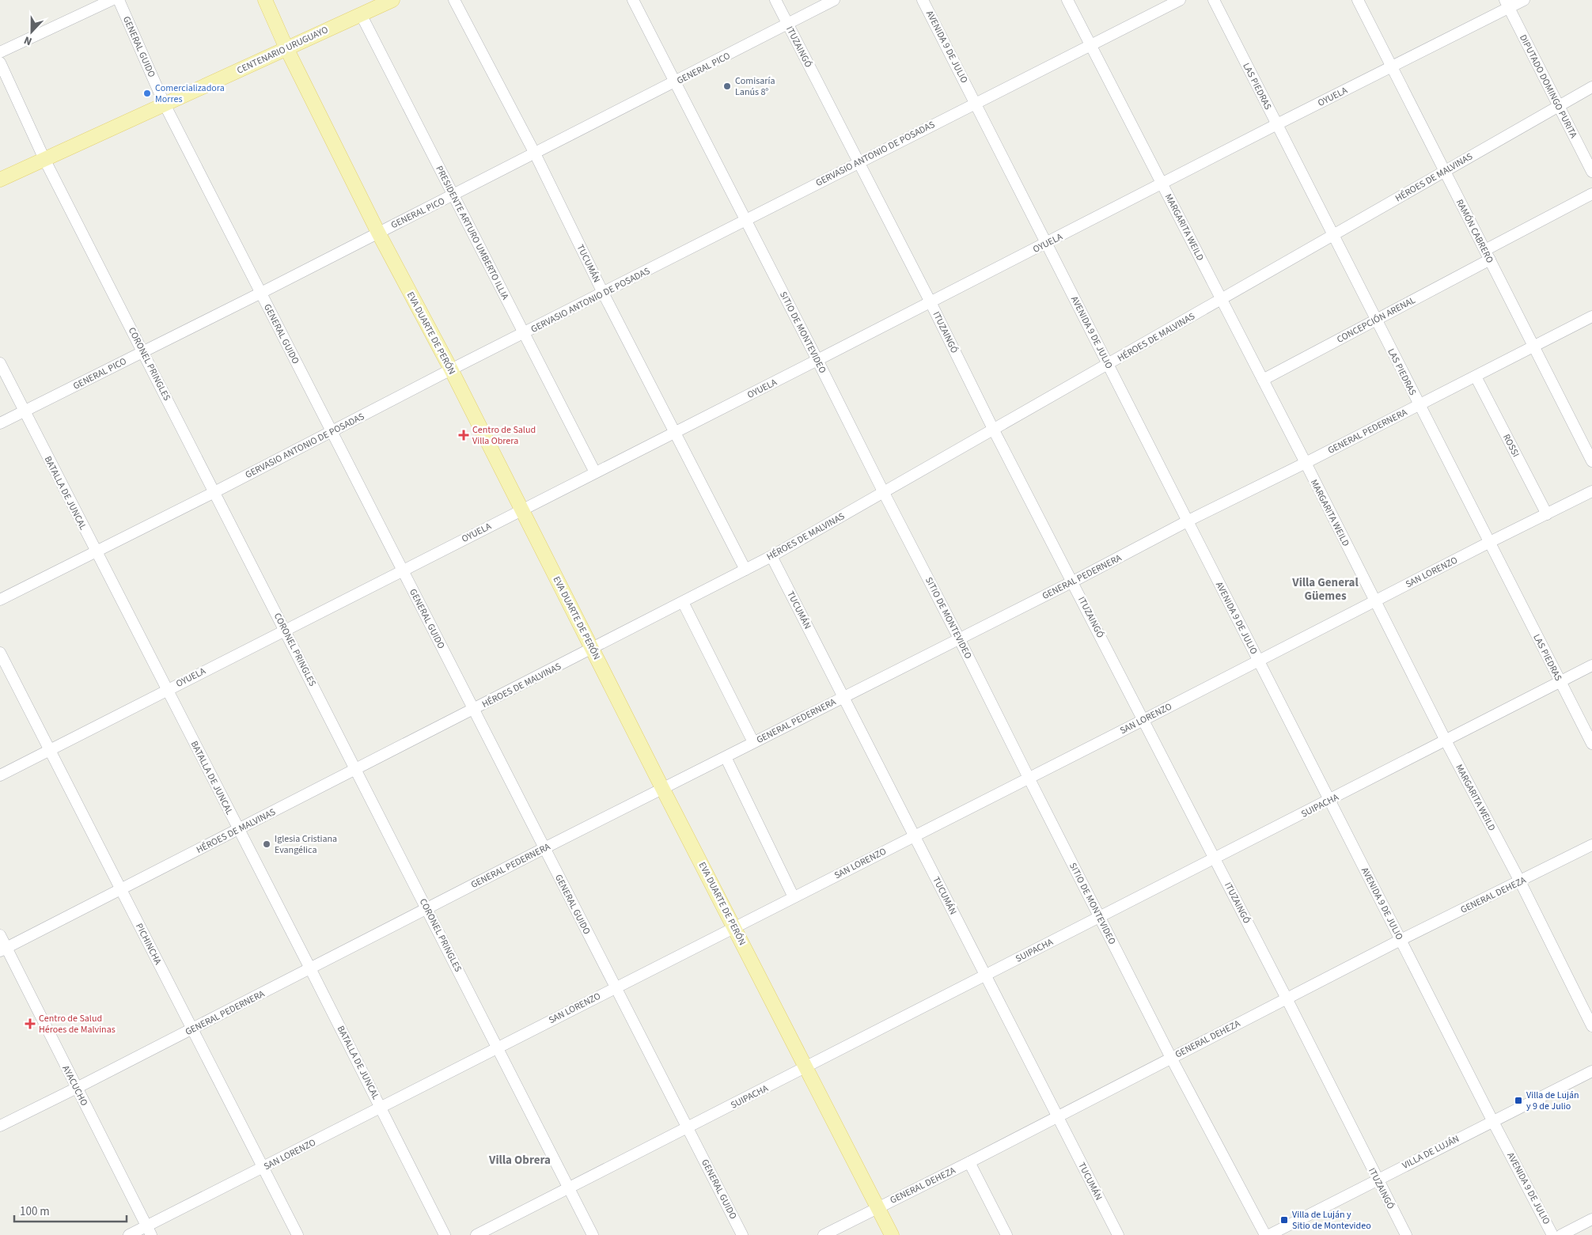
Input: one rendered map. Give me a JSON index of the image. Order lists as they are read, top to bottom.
{
  "streets": {
    "main road": ["CENTENARIO URUGUAYO", "EVA DUARTE DE PERÓN"],
    "street": [
      "GENERAL GUIDO",
      "ITUZAINGÓ",
      "AVENIDA 9 DE JULIO",
      "GENERAL PICO",
      "LAS PIEDRAS",
      "DIPUTADO DOMINGO PURITA",
      "OYUELA",
      "GERVASIO ANTONIO DE POSADAS",
      "HÉROES DE MALVINAS",
      "MARGARITA WEILD",
      "RAMÓN CABRERO",
      "PRESIDENTE ARTURO UMBERTO ILLIA",
      "TUCUMÁN",
      "CONCEPCIÓN ARENAL",
      "SITIO DE MONTEVIDEO",
      "CORONEL PRINGLES",
      "GENERAL PEDERNERA",
      "ROSSI",
      "BATALLA DE JUNCAL",
      "SAN LORENZO",
      "SUIPACHA",
      "GENERAL DEHEZA",
      "PICHINCHA",
      "AYACUCHO",
      "VILLA DE LUJÁN"
    ]
  },
  "crossings": [
    ["GENERAL GUIDO", "CENTENARIO URUGUAYO"],
    ["GENERAL GUIDO", "GENERAL PICO"],
    ["GENERAL GUIDO", "OYUELA"],
    ["GENERAL GUIDO", "GERVASIO ANTONIO DE POSADAS"],
    ["GENERAL GUIDO", "HÉROES DE MALVINAS"],
    ["GENERAL GUIDO", "GENERAL PEDERNERA"],
    ["GENERAL GUIDO", "SAN LORENZO"],
    ["GENERAL GUIDO", "SUIPACHA"],
    ["ITUZAINGÓ", "GENERAL PICO"],
    ["ITUZAINGÓ", "OYUELA"],
    ["ITUZAINGÓ", "GERVASIO ANTONIO DE POSADAS"],
    ["ITUZAINGÓ", "HÉROES DE MALVINAS"],
    ["ITUZAINGÓ", "GENERAL PEDERNERA"],
    ["ITUZAINGÓ", "SAN LORENZO"],
    ["ITUZAINGÓ", "SUIPACHA"],
    ["ITUZAINGÓ", "GENERAL DEHEZA"],
    ["ITUZAINGÓ", "VILLA DE LUJÁN"],
    ["AVENIDA 9 DE JULIO", "OYUELA"],
    ["AVENIDA 9 DE JULIO", "GERVASIO ANTONIO DE POSADAS"],
    ["AVENIDA 9 DE JULIO", "HÉROES DE MALVINAS"],
    ["AVENIDA 9 DE JULIO", "GENERAL PEDERNERA"],
    ["AVENIDA 9 DE JULIO", "SAN LORENZO"],
    ["AVENIDA 9 DE JULIO", "SUIPACHA"],
    ["AVENIDA 9 DE JULIO", "GENERAL DEHEZA"],
    ["AVENIDA 9 DE JULIO", "VILLA DE LUJÁN"],
    ["CENTENARIO URUGUAYO", "PRESIDENTE ARTURO UMBERTO ILLIA"],
    ["CENTENARIO URUGUAYO", "EVA DUARTE DE PERÓN"],
    ["CENTENARIO URUGUAYO", "CORONEL PRINGLES"],
    ["GENERAL PICO", "PRESIDENTE ARTURO UMBERTO ILLIA"],
    ["GENERAL PICO", "TUCUMÁN"],
    ["GENERAL PICO", "SITIO DE MONTEVIDEO"],
    ["GENERAL PICO", "EVA DUARTE DE PERÓN"],
    ["GENERAL PICO", "CORONEL PRINGLES"],
    ["GENERAL PICO", "BATALLA DE JUNCAL"],
    ["LAS PIEDRAS", "OYUELA"],
    ["LAS PIEDRAS", "HÉROES DE MALVINAS"],
    ["LAS PIEDRAS", "CONCEPCIÓN ARENAL"],
    ["LAS PIEDRAS", "GENERAL PEDERNERA"],
    ["LAS PIEDRAS", "SAN LORENZO"],
    ["LAS PIEDRAS", "SUIPACHA"],
    ["DIPUTADO DOMINGO PURITA", "OYUELA"],
    ["DIPUTADO DOMINGO PURITA", "HÉROES DE MALVINAS"],
    ["OYUELA", "MARGARITA WEILD"],
    ["OYUELA", "RAMÓN CABRERO"],
    ["OYUELA", "PRESIDENTE ARTURO UMBERTO ILLIA"],
    ["OYUELA", "TUCUMÁN"],
    ["OYUELA", "SITIO DE MONTEVIDEO"],
    ["OYUELA", "EVA DUARTE DE PERÓN"],
    ["OYUELA", "CORONEL PRINGLES"],
    ["OYUELA", "BATALLA DE JUNCAL"],
    ["OYUELA", "PICHINCHA"],
    ["GERVASIO ANTONIO DE POSADAS", "MARGARITA WEILD"],
    ["GERVASIO ANTONIO DE POSADAS", "PRESIDENTE ARTURO UMBERTO ILLIA"],
    ["GERVASIO ANTONIO DE POSADAS", "TUCUMÁN"],
    ["GERVASIO ANTONIO DE POSADAS", "SITIO DE MONTEVIDEO"],
    ["GERVASIO ANTONIO DE POSADAS", "EVA DUARTE DE PERÓN"],
    ["GERVASIO ANTONIO DE POSADAS", "CORONEL PRINGLES"],
    ["GERVASIO ANTONIO DE POSADAS", "BATALLA DE JUNCAL"],
    ["HÉROES DE MALVINAS", "MARGARITA WEILD"],
    ["HÉROES DE MALVINAS", "RAMÓN CABRERO"],
    ["HÉROES DE MALVINAS", "TUCUMÁN"],
    ["HÉROES DE MALVINAS", "SITIO DE MONTEVIDEO"],
    ["HÉROES DE MALVINAS", "EVA DUARTE DE PERÓN"],
    ["HÉROES DE MALVINAS", "CORONEL PRINGLES"],
    ["HÉROES DE MALVINAS", "BATALLA DE JUNCAL"],
    ["HÉROES DE MALVINAS", "PICHINCHA"],
    ["HÉROES DE MALVINAS", "AYACUCHO"],
    ["MARGARITA WEILD", "CONCEPCIÓN ARENAL"],
    ["MARGARITA WEILD", "GENERAL PEDERNERA"],
    ["MARGARITA WEILD", "SAN LORENZO"],
    ["MARGARITA WEILD", "SUIPACHA"],
    ["MARGARITA WEILD", "GENERAL DEHEZA"],
    ["RAMÓN CABRERO", "CONCEPCIÓN ARENAL"],
    ["RAMÓN CABRERO", "GENERAL PEDERNERA"],
    ["TUCUMÁN", "GENERAL PEDERNERA"],
    ["TUCUMÁN", "SAN LORENZO"],
    ["TUCUMÁN", "SUIPACHA"],
    ["TUCUMÁN", "GENERAL DEHEZA"],
    ["SITIO DE MONTEVIDEO", "GENERAL PEDERNERA"],
    ["SITIO DE MONTEVIDEO", "SAN LORENZO"],
    ["SITIO DE MONTEVIDEO", "SUIPACHA"],
    ["SITIO DE MONTEVIDEO", "GENERAL DEHEZA"],
    ["EVA DUARTE DE PERÓN", "GENERAL PEDERNERA"],
    ["EVA DUARTE DE PERÓN", "SAN LORENZO"],
    ["EVA DUARTE DE PERÓN", "SUIPACHA"],
    ["EVA DUARTE DE PERÓN", "GENERAL DEHEZA"],
    ["CORONEL PRINGLES", "GENERAL PEDERNERA"],
    ["CORONEL PRINGLES", "SAN LORENZO"],
    ["CORONEL PRINGLES", "SUIPACHA"],
    ["GENERAL PEDERNERA", "ROSSI"],
    ["GENERAL PEDERNERA", "BATALLA DE JUNCAL"],
    ["GENERAL PEDERNERA", "PICHINCHA"],
    ["GENERAL PEDERNERA", "AYACUCHO"],
    ["ROSSI", "SAN LORENZO"],
    ["BATALLA DE JUNCAL", "SAN LORENZO"],
    ["SAN LORENZO", "PICHINCHA"],
    ["SAN LORENZO", "AYACUCHO"]
  ],
  "districts": ["Villa General Güemes", "Villa Obrera"],
  "places": {
    "other": ["Comisaría Lanús 8°", "Comercializadora Morres", "Iglesia Cristiana Evangélica"],
    "health": ["Centro de Salud Villa Obrera", "Centro de Salud Héroes de Malvinas"],
    "transit": ["Villa de Luján y 9 de Julio", "Villa de Luján y Sitio de Montevideo"]
  },
  "scale_bar": "100 m",
  "north": "bottom"
}
